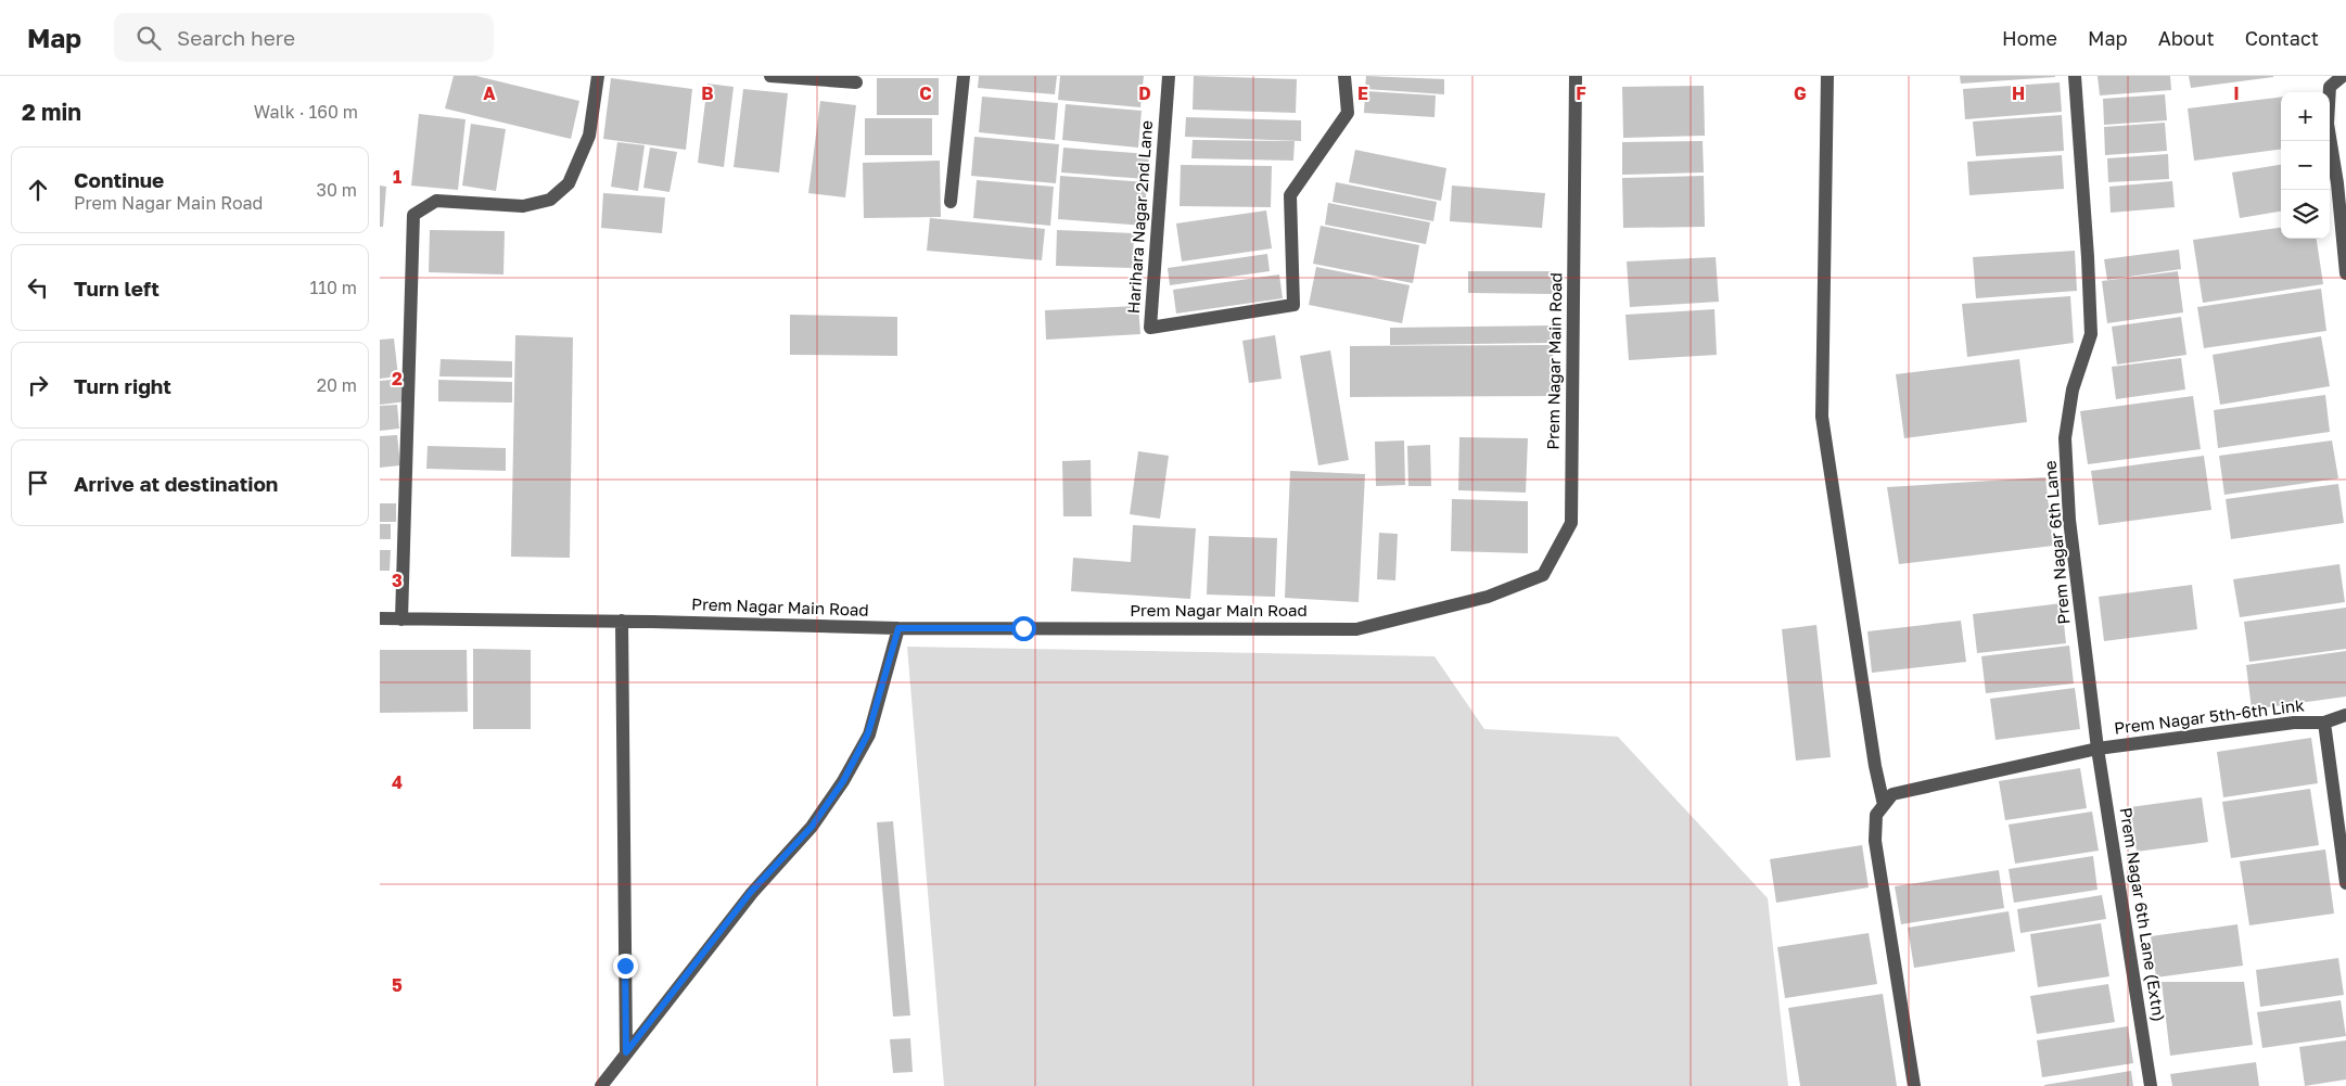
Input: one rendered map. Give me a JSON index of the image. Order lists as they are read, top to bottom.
{
  "streets": {
    "street": [
      "Harihara Nagar 2nd Lane",
      "Prem Nagar Main Road",
      "Prem Nagar 6th Lane",
      "Prem Nagar 5th-6th Link",
      "Prem Nagar 6th Lane (Extn)"
    ]
  },
  "crossings": [
    ["Prem Nagar 6th Lane", "Prem Nagar 5th-6th Link"],
    ["Prem Nagar 6th Lane", "Prem Nagar 6th Lane (Extn)"],
    ["Prem Nagar 5th-6th Link", "Prem Nagar 6th Lane (Extn)"]
  ],
  "page": {
    "header": "Map",
    "search": "Search here",
    "nav": [
      "Home",
      "Map",
      "About",
      "Contact"
    ],
    "heading": ["2 min", "Walk · 160 m"],
    "map_buttons": ["+", "−"],
    "list": [
      ["Continue", "Prem Nagar Main Road", "30 m"],
      ["Turn left", "110 m"],
      ["Turn right", "20 m"],
      "Arrive at destination"
    ]
  },
  "grid": {
    "columns": [
      "A",
      "B",
      "C",
      "D",
      "E",
      "F",
      "G",
      "H",
      "I"
    ],
    "rows": [
      "1",
      "2",
      "3",
      "4",
      "5"
    ]
  }
}
